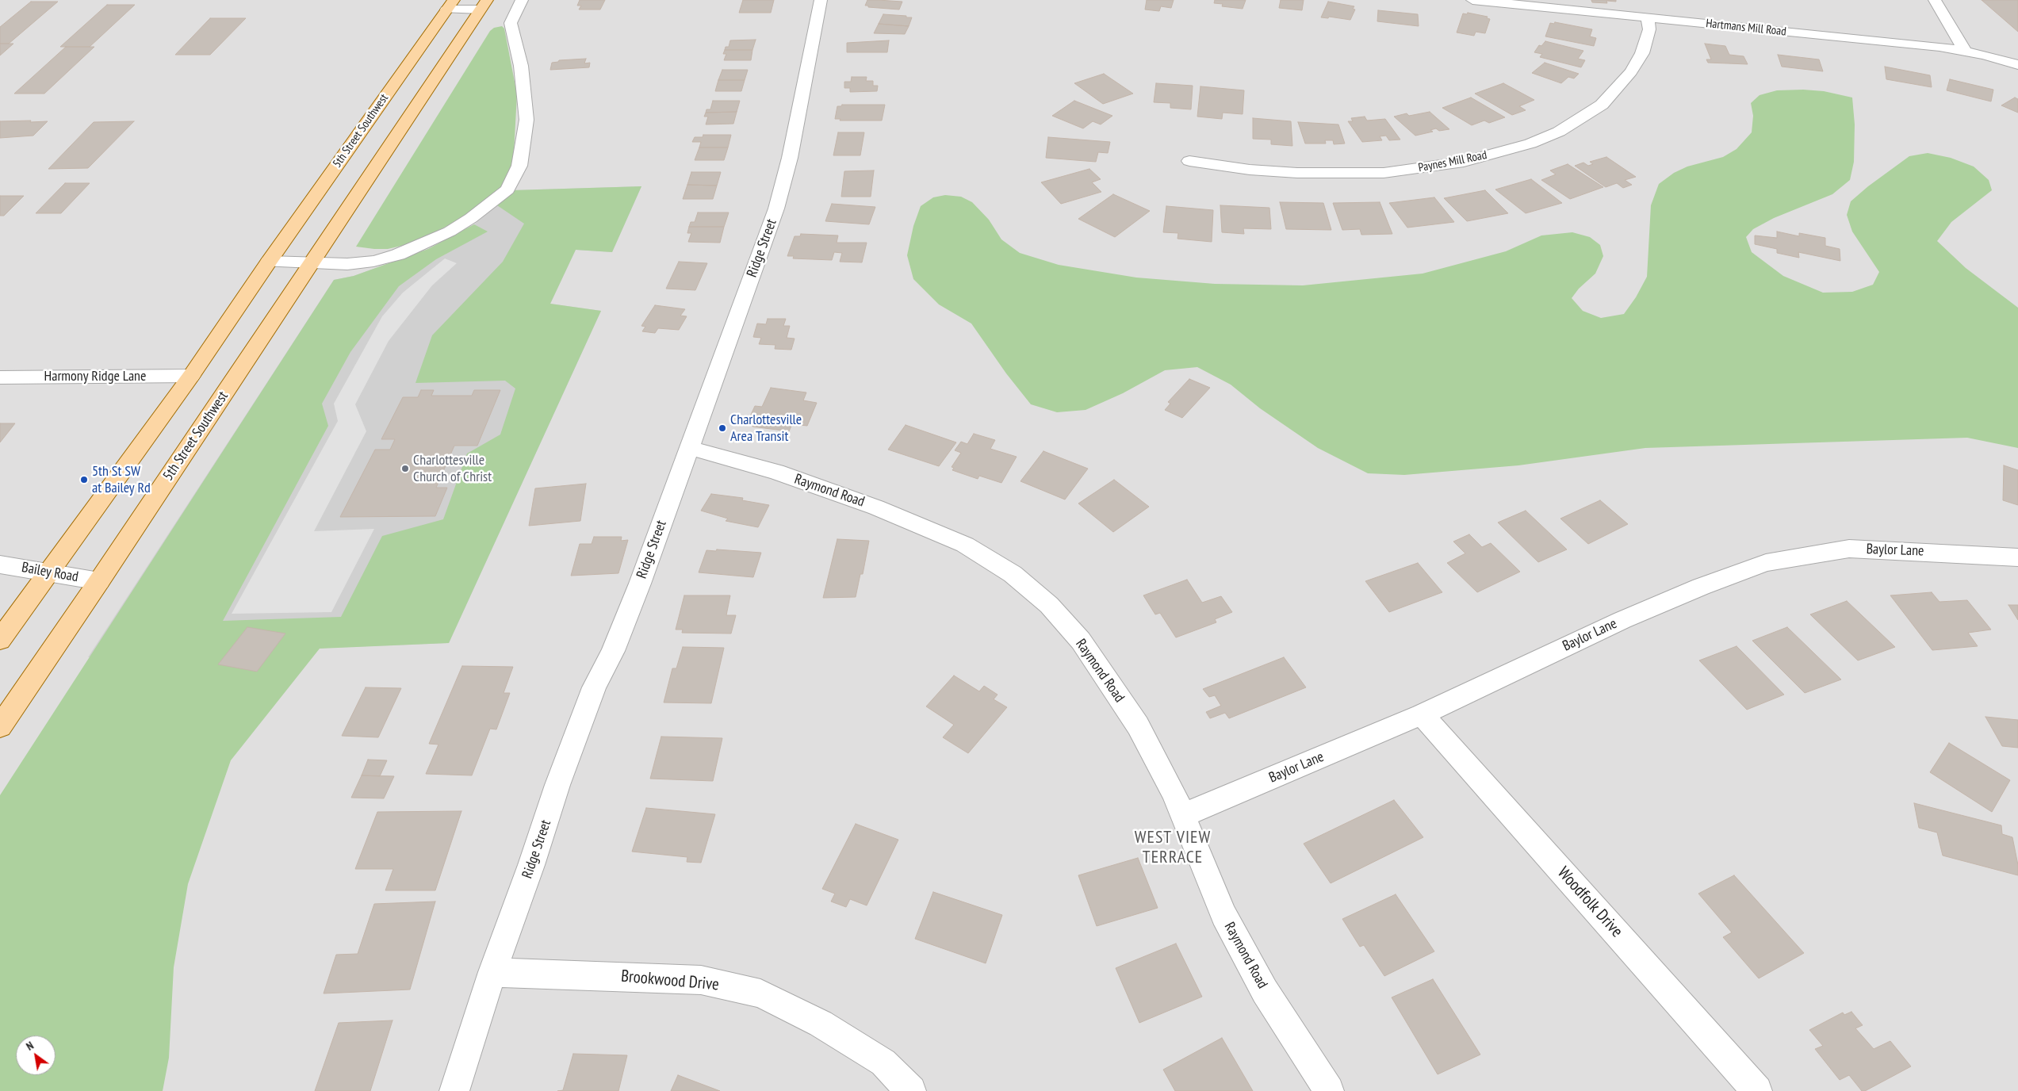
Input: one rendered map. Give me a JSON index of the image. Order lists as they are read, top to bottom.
{
  "streets": {
    "main road": ["5th Street Southwest"],
    "street": [
      "Hartmans Mill Road",
      "Paynes Mill Road",
      "Ridge Street",
      "Harmony Ridge Lane",
      "Raymond Road",
      "Baylor Lane",
      "Bailey Road",
      "Woodfolk Drive",
      "Brookwood Drive"
    ]
  },
  "crossings": [
    ["Hartmans Mill Road", "Paynes Mill Road"],
    ["5th Street Southwest", "Harmony Ridge Lane"],
    ["5th Street Southwest", "Bailey Road"],
    ["Ridge Street", "Raymond Road"],
    ["Ridge Street", "Brookwood Drive"],
    ["Raymond Road", "Baylor Lane"],
    ["Baylor Lane", "Woodfolk Drive"]
  ],
  "districts": ["WEST VIEW TERRACE"],
  "places": ["Charlottesville Area Transit", "Charlottesville Church of Christ", "5th St SW at Bailey Rd"],
  "north": "top left"
}
